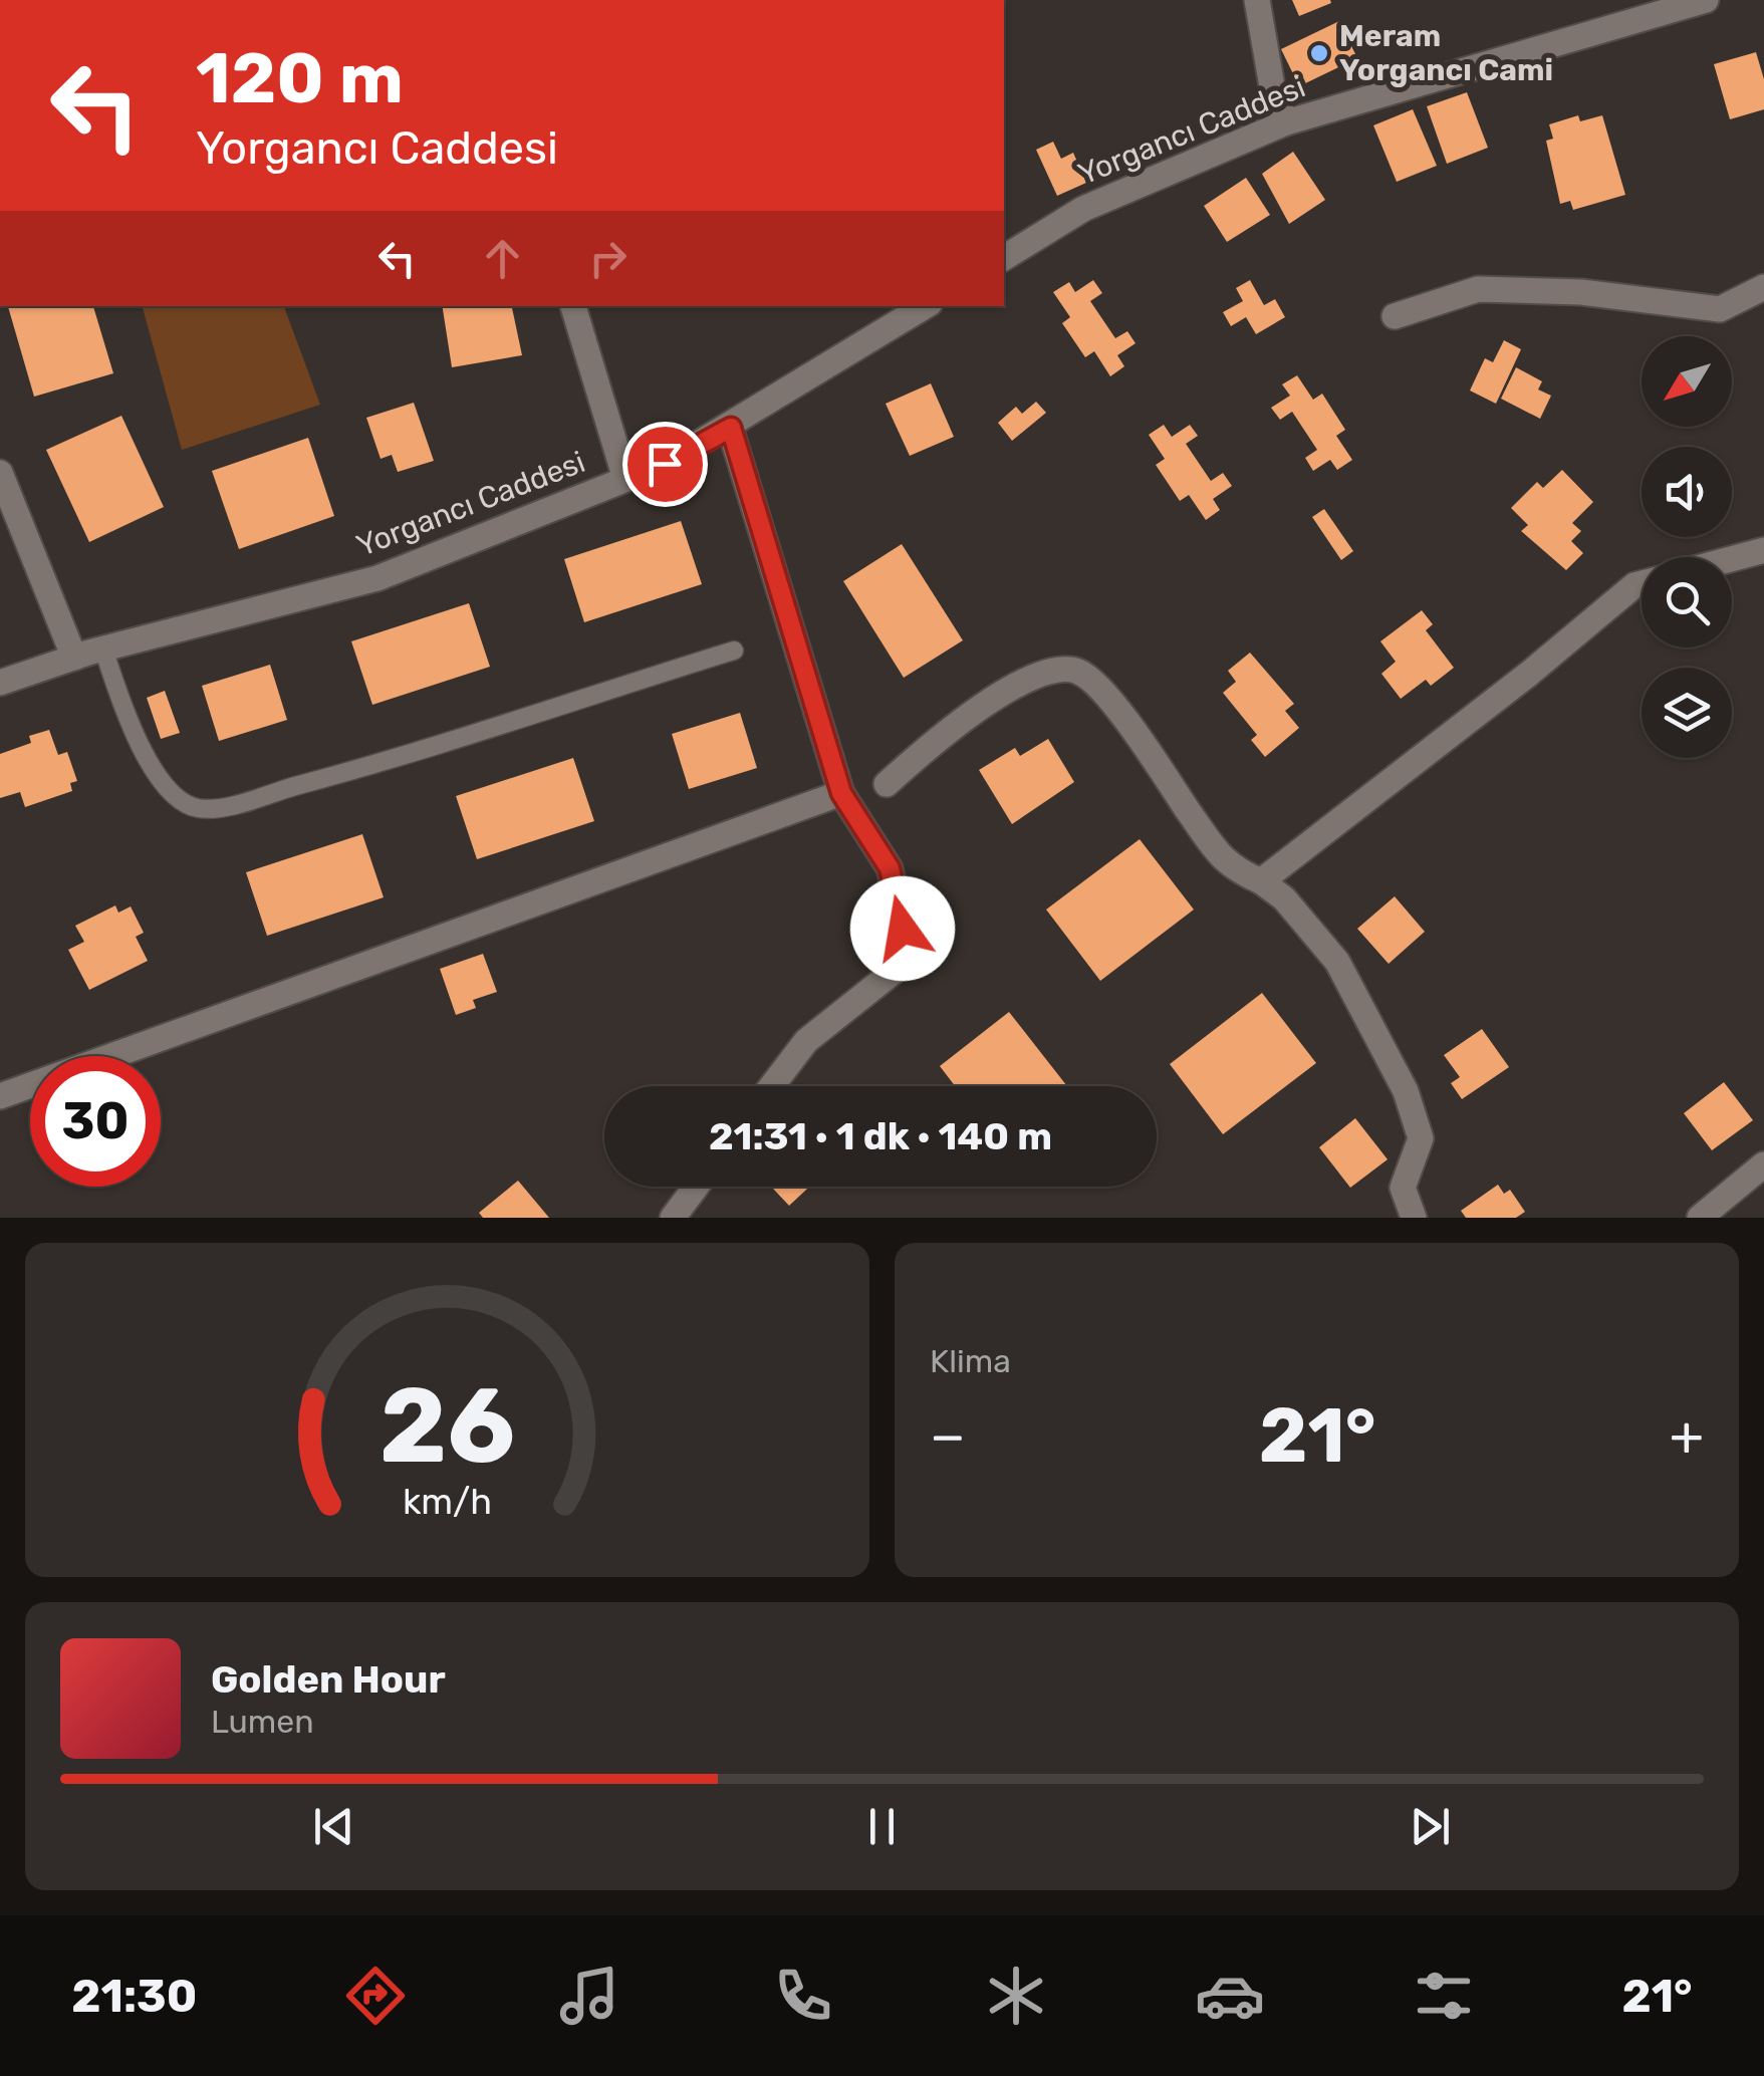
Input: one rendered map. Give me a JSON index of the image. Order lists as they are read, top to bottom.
{
  "streets": {
    "street": ["Yorgancı Caddesi"]
  },
  "places": ["Meram Yorgancı Cami"],
  "north": "bottom left",
  "page": {
    "turn": ["120 m", "Yorgancı Caddesi"],
    "limit": "30",
    "trip": "21:31 · 1 dk · 140 m",
    "tile": "Klima",
    "heat": ["−", "21°", "+"],
    "song": ["Golden Hour", "Lumen"],
    "tabs": ["21:30", "21°"],
    "gauge": ["26", "km/h"]
  }
}
